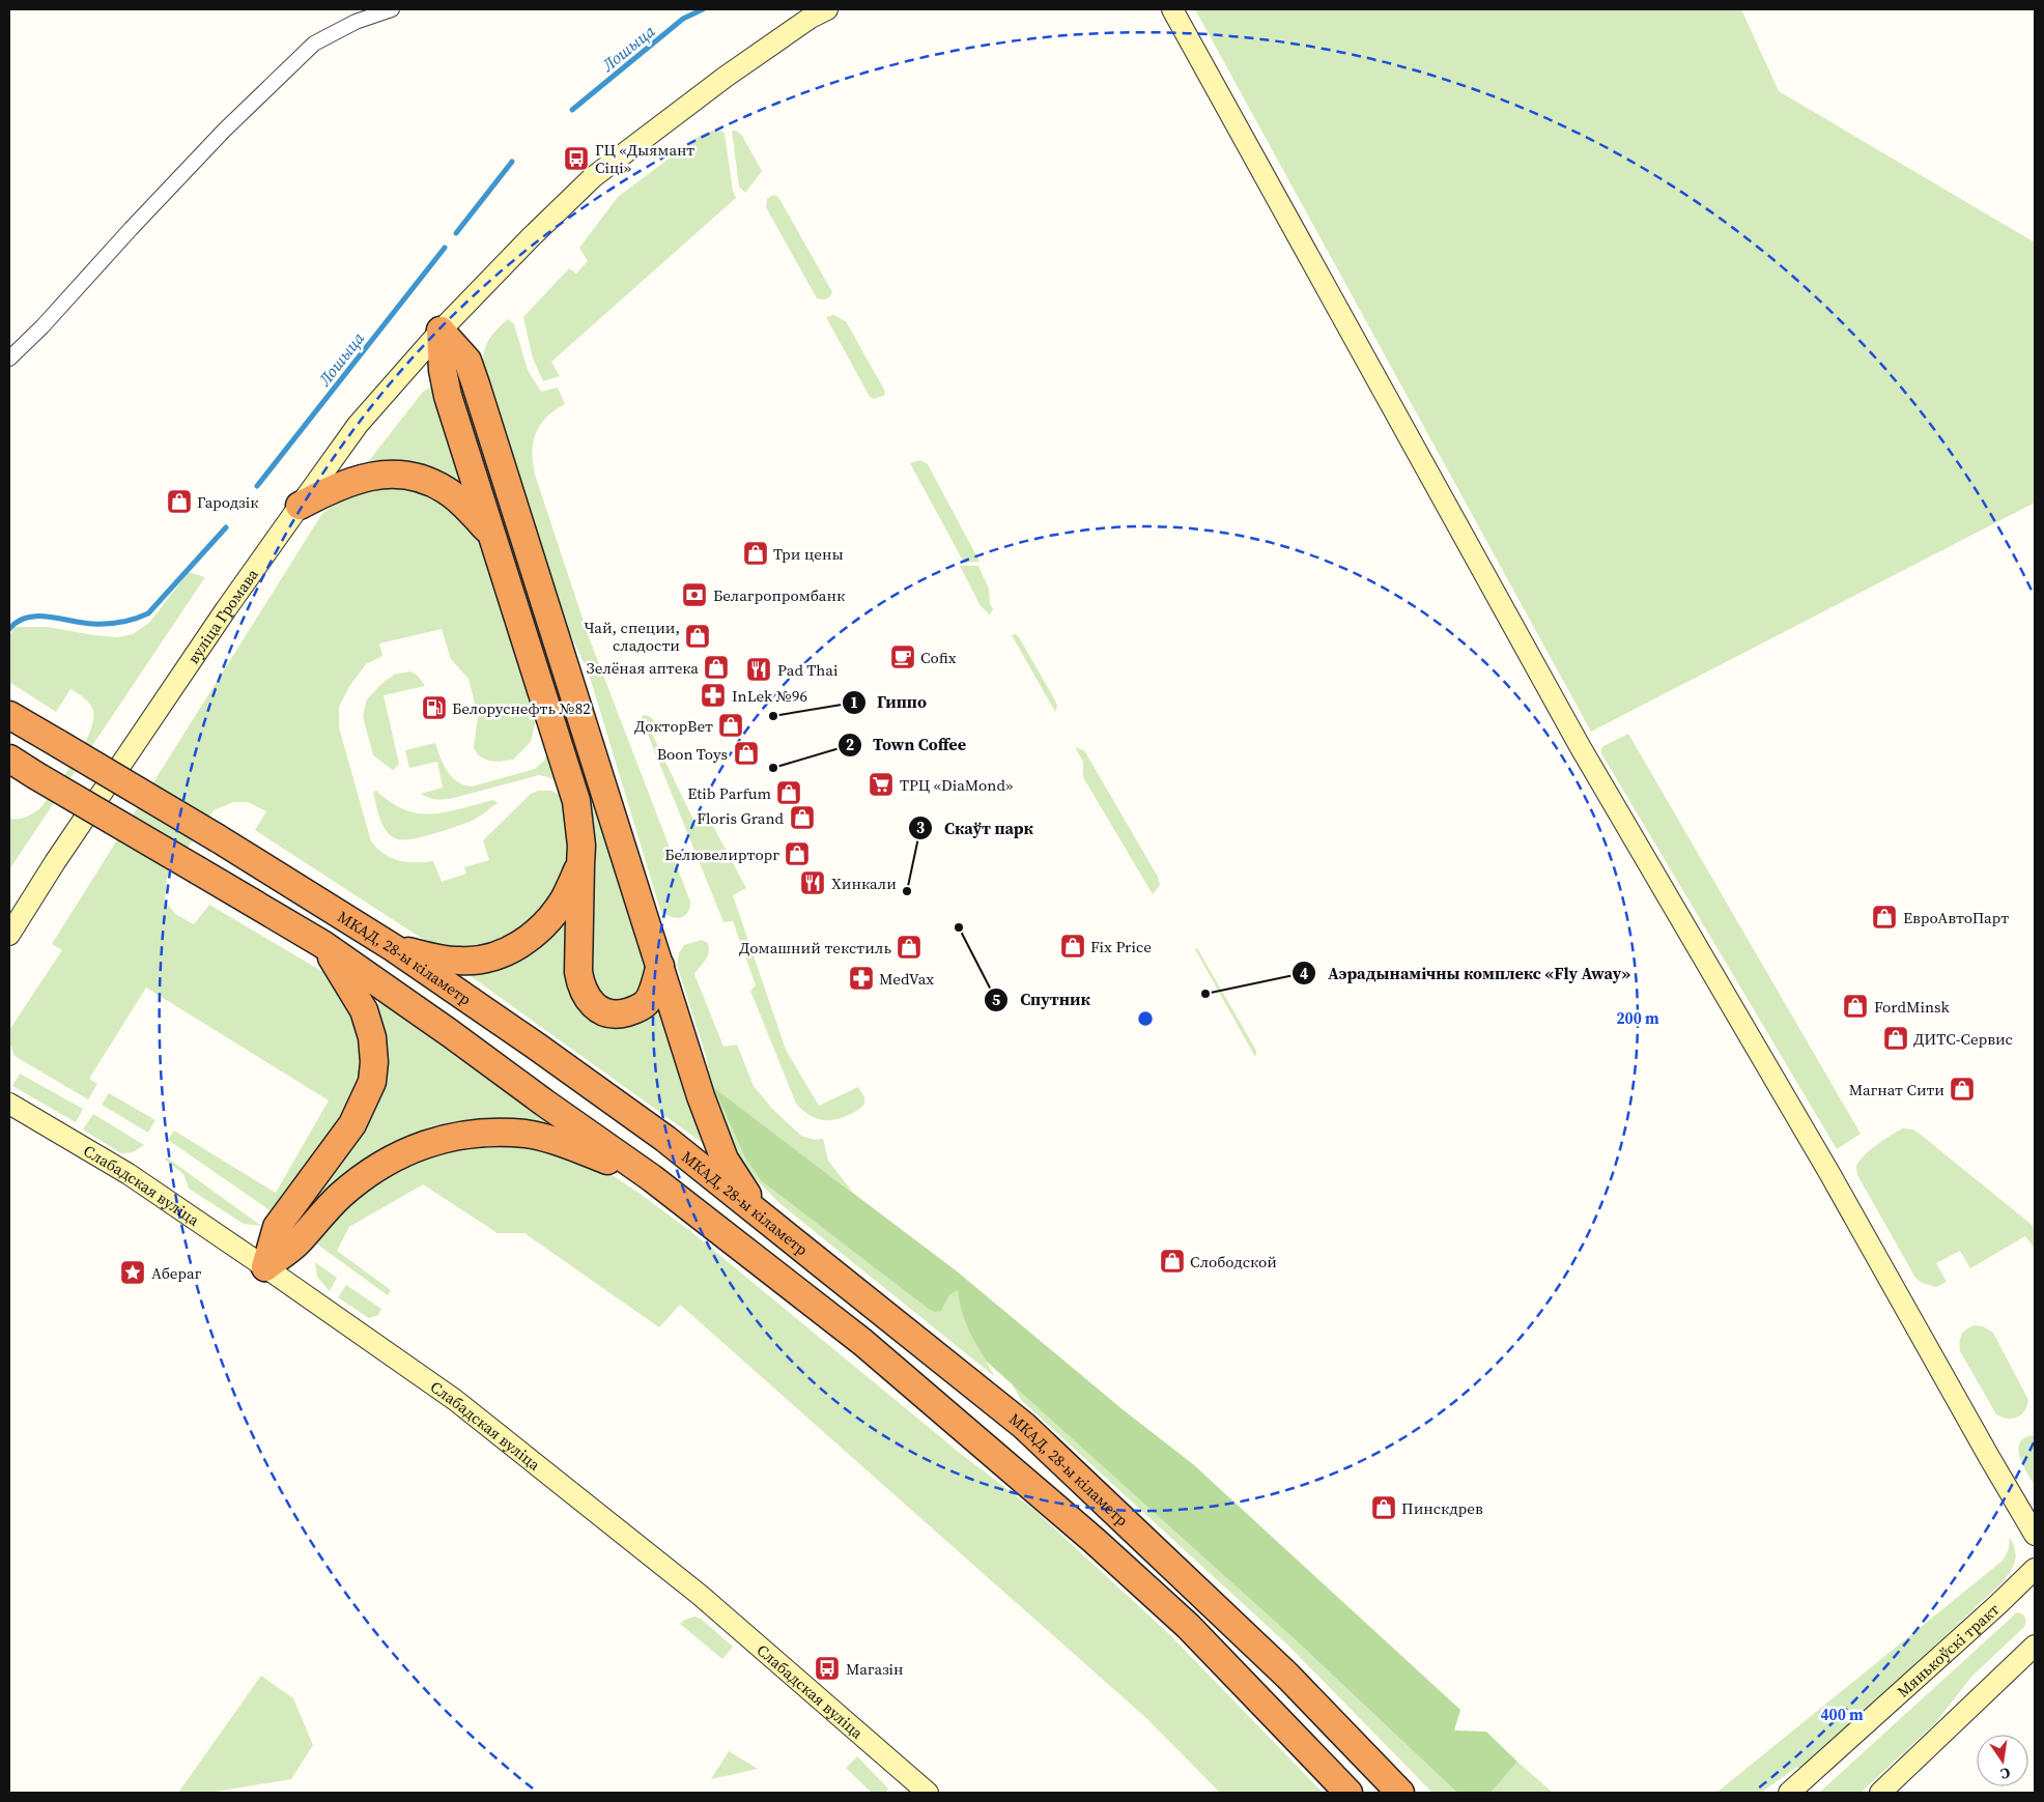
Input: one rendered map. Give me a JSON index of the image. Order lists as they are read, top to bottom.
{
  "streets": {
    "highway": ["МКАД, 28-ы кіламетр"],
    "main road": ["вуліца Громава", "Слабадская вуліца", "Мянькоўскі тракт"]
  },
  "water": ["Лошыца"],
  "places": {
    "bus stop": ["ГЦ «Дыямант Сіці»", "Магазін"],
    "shop": [
      "Гародзік",
      "Три цены",
      "Чай, специи, сладости",
      "Зелёная аптека",
      "ДокторВет",
      "Boon Toys",
      "Etib Parfum",
      "Floris Grand",
      "Белювелирторг",
      "ЕвроАвтоПарт",
      "Fix Price",
      "Домашний текстиль",
      "FordMinsk",
      "ДИТС-Сервис",
      "Магнат Cити",
      "Слободской",
      "Пинскдрев"
    ],
    "bank": ["Белагропромбанк"],
    "cafe": ["Cofix"],
    "restaurant": ["Pad Thai", "Хинкали"],
    "pharmacy": ["InLek №96", "MedVax"],
    "fuel station": ["Белоруснефть №82"],
    "other": [
      "Гиппо",
      "Town Coffee",
      "Скаўт парк",
      "Спутник",
      "Аэрадынамічны комплекс «Fly Away»"
    ],
    "supermarket": ["ТРЦ «DiaMond»"],
    "place": ["Абераг"]
  },
  "north": "bottom",
  "rings": ["200 m", "400 m"]
}
